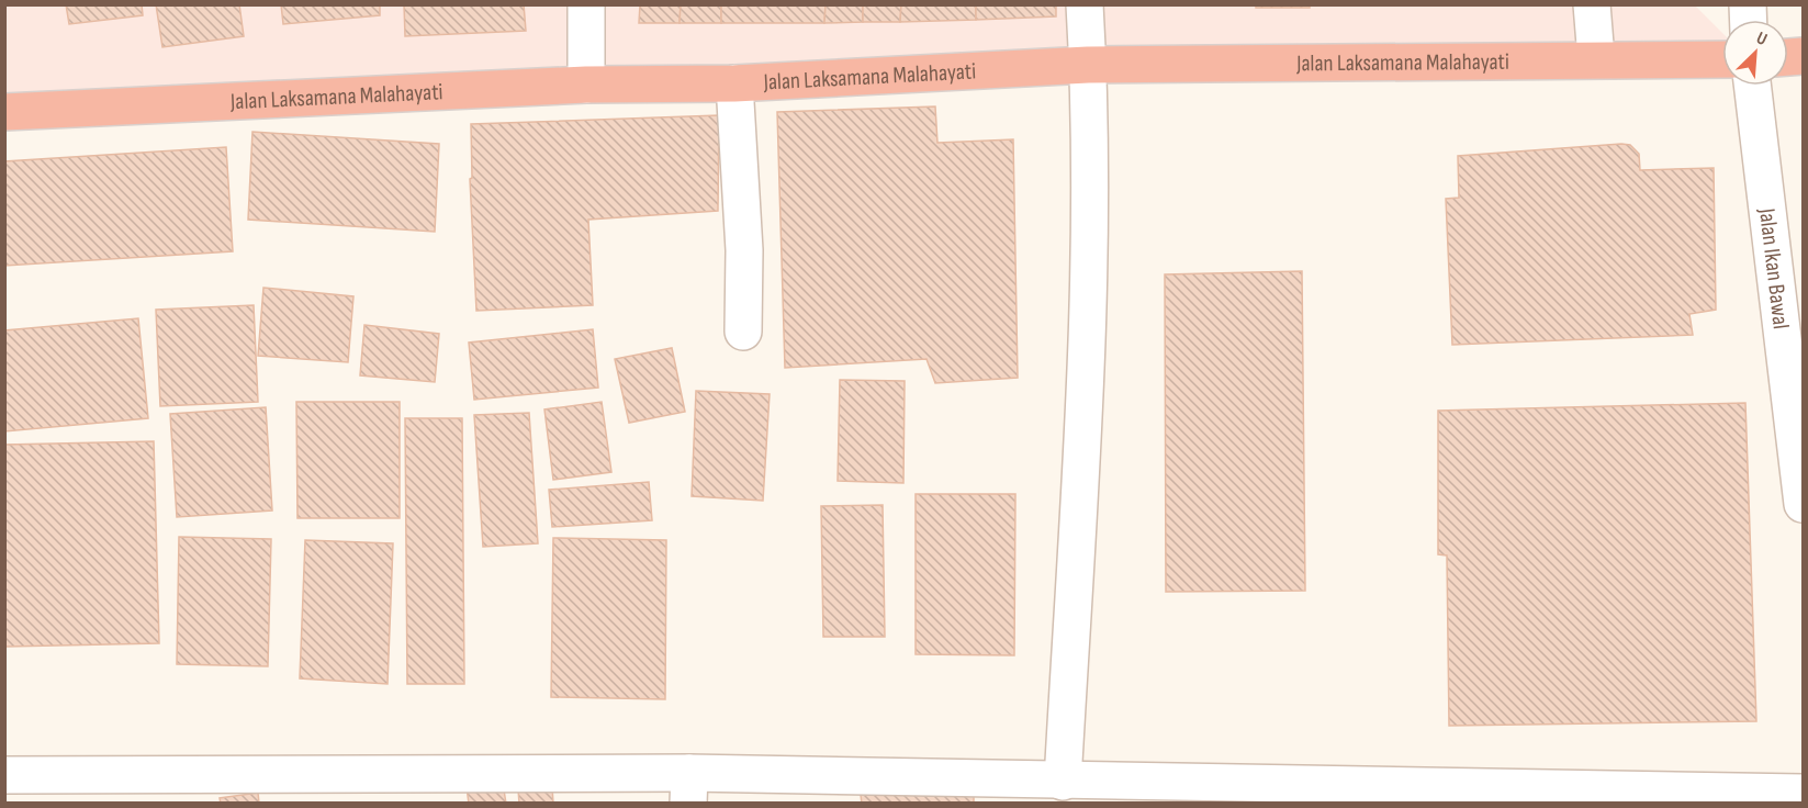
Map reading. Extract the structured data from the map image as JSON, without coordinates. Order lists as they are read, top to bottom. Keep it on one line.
{"streets":{"highway":["Jalan Laksamana Malahayati"],"street":["Jalan Ikan Bawal"]},"north":"top right"}
